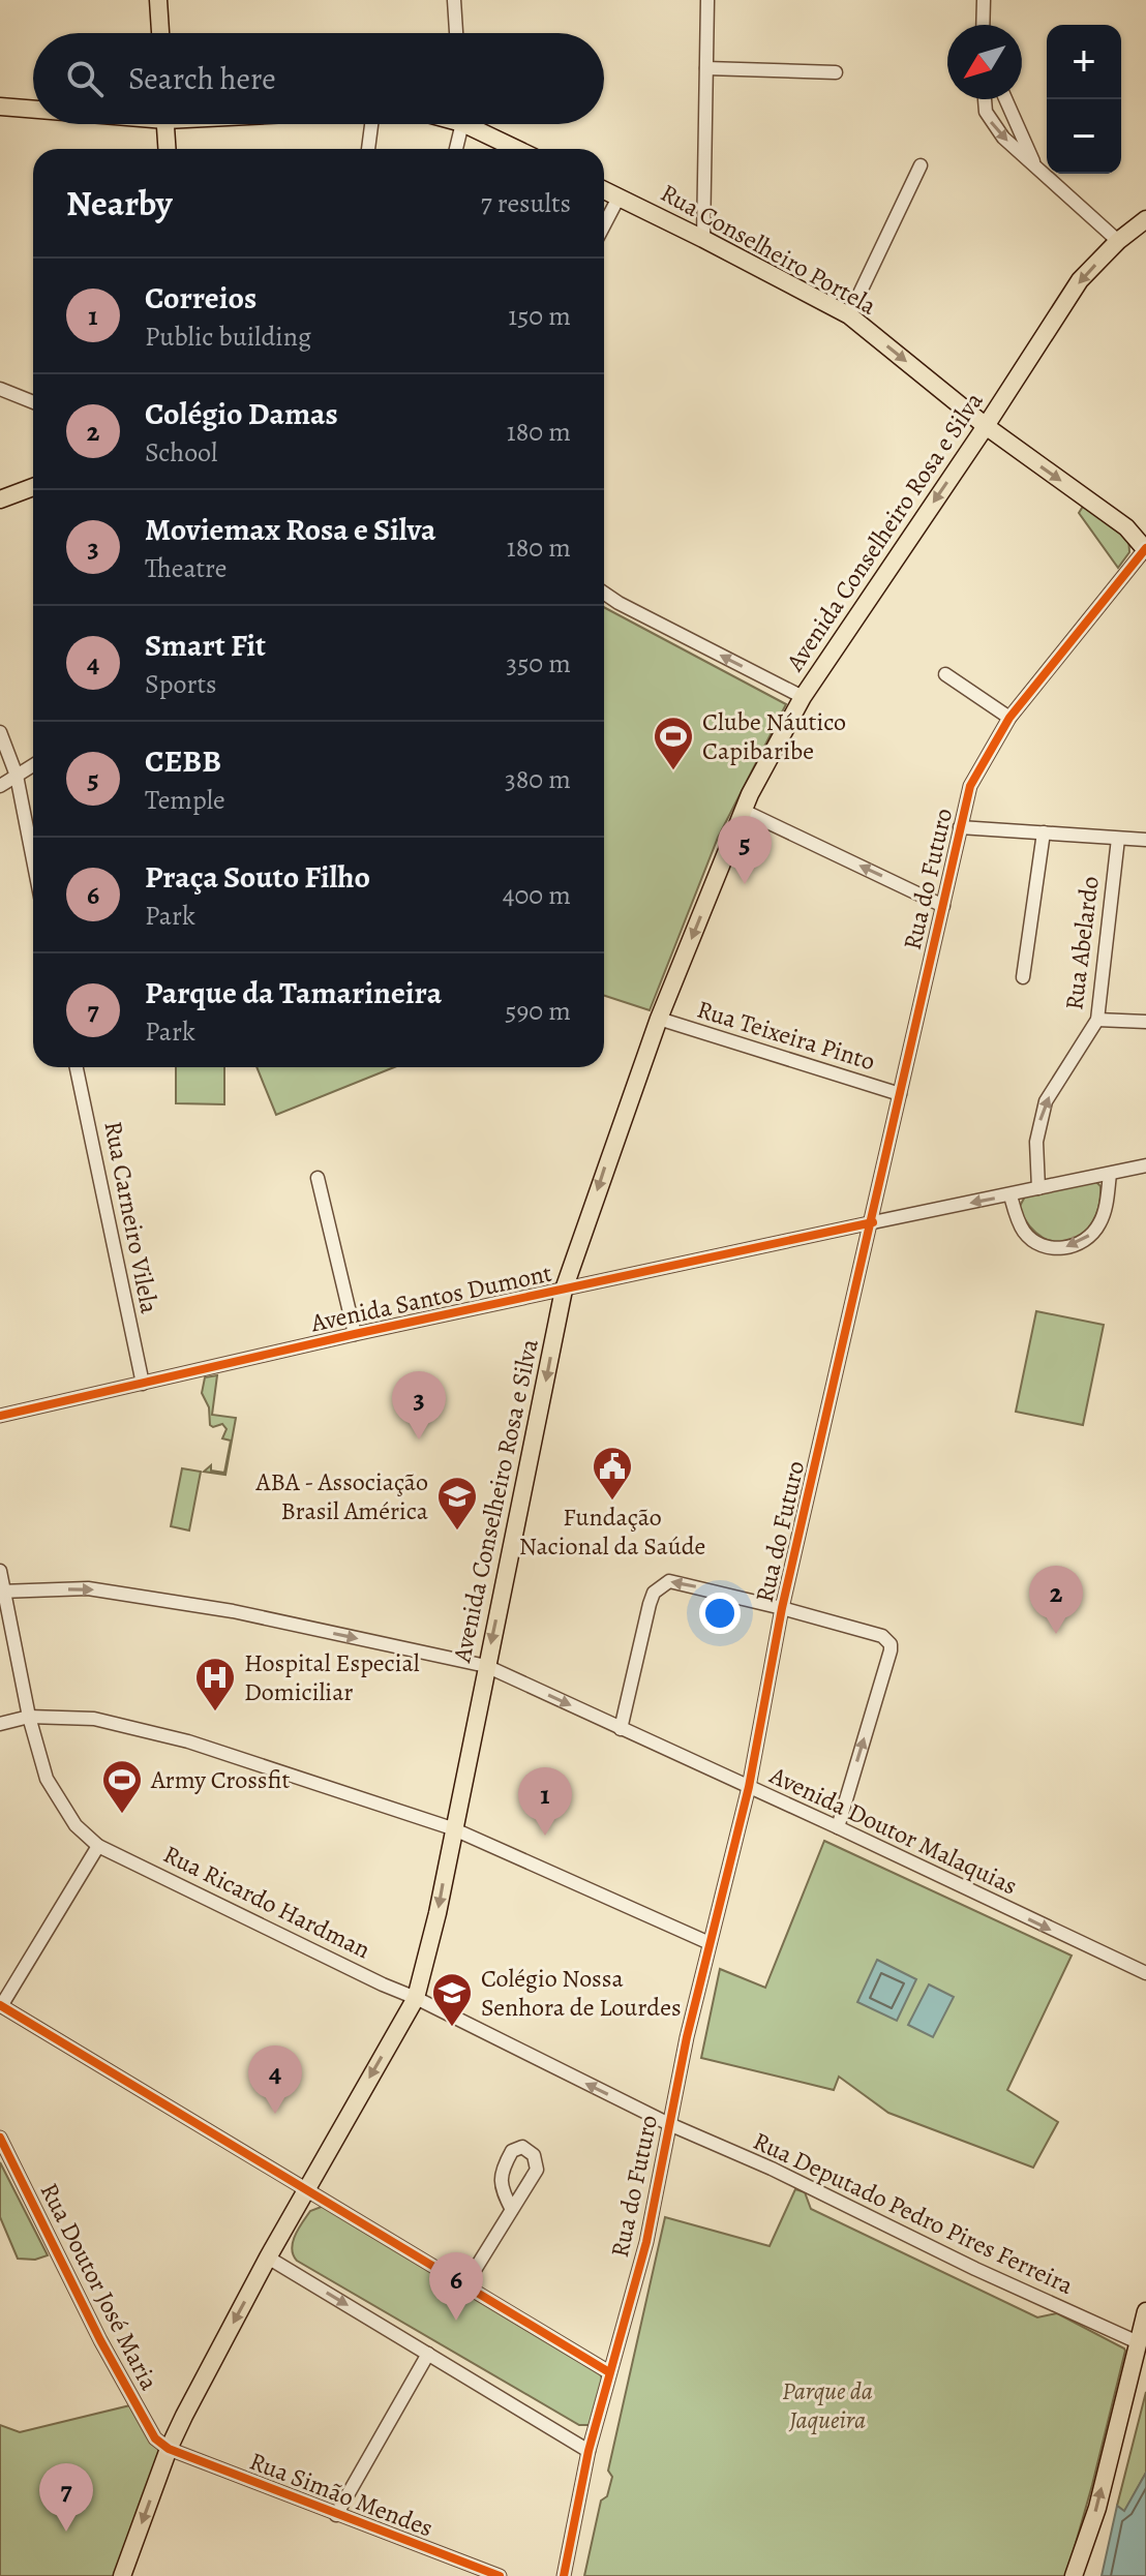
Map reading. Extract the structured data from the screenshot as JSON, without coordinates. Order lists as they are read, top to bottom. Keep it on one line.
{"streets":{"main road":["Rua Conselheiro Portela","Avenida Conselheiro Rosa e Silva"],"street":["Rua do Futuro","Rua Abelardo","Rua Teixeira Pinto","Rua Carneiro Vilela","Avenida Santos Dumont","Avenida Doutor Malaquias","Rua Ricardo Hardman","Rua Deputado Pedro Pires Ferreira","Rua Doutor José Maria","Rua Simão Mendes"]},"crossings":[["Rua Conselheiro Portela","Avenida Conselheiro Rosa e Silva"],["Rua Conselheiro Portela","Rua do Futuro"],["Avenida Conselheiro Rosa e Silva","Rua Teixeira Pinto"],["Avenida Conselheiro Rosa e Silva","Avenida Santos Dumont"],["Avenida Conselheiro Rosa e Silva","Avenida Doutor Malaquias"],["Avenida Conselheiro Rosa e Silva","Rua Ricardo Hardman"],["Avenida Conselheiro Rosa e Silva","Rua Doutor José Maria"],["Avenida Conselheiro Rosa e Silva","Rua Simão Mendes"],["Rua do Futuro","Rua Teixeira Pinto"],["Rua do Futuro","Avenida Santos Dumont"],["Rua do Futuro","Avenida Doutor Malaquias"],["Rua do Futuro","Rua Ricardo Hardman"],["Rua do Futuro","Rua Deputado Pedro Pires Ferreira"],["Rua Abelardo","Avenida Santos Dumont"],["Rua Carneiro Vilela","Avenida Santos Dumont"],["Rua Ricardo Hardman","Rua Deputado Pedro Pires Ferreira"],["Rua Doutor José Maria","Rua Simão Mendes"]],"one_way":["Rua Conselheiro Portela","Avenida Conselheiro Rosa e Silva","Rua Abelardo","Avenida Doutor Malaquias","Rua Ricardo Hardman"],"parks":["Parque da Jaqueira"],"places":{"sports":["Clube Náutico Capibaribe","Army Crossfit"],"public building":["Fundação Nacional da Saúde"],"school or university":["ABA - Associação Brasil América","Colégio Nossa Senhora de Lourdes"],"hospital":["Hospital Especial Domiciliar"]},"north":"bottom left","page":{"map_buttons":["+","−"],"search":"Search here","heading":["Nearby","7 results"],"list":[{"mark":"1","name":"Correios","note":"Public building","value":"150 m"},{"mark":"2","name":"Colégio Damas","note":"School","value":"180 m"},{"mark":"3","name":"Moviemax Rosa e Silva","note":"Theatre","value":"180 m"},{"mark":"4","name":"Smart Fit","note":"Sports","value":"350 m"},{"mark":"5","name":"CEBB","note":"Temple","value":"380 m"},{"mark":"6","name":"Praça Souto Filho","note":"Park","value":"400 m"},{"mark":"7","name":"Parque da Tamarineira","note":"Park","value":"590 m"}],"pins":["5","3","2","1","4","6","7"]}}
